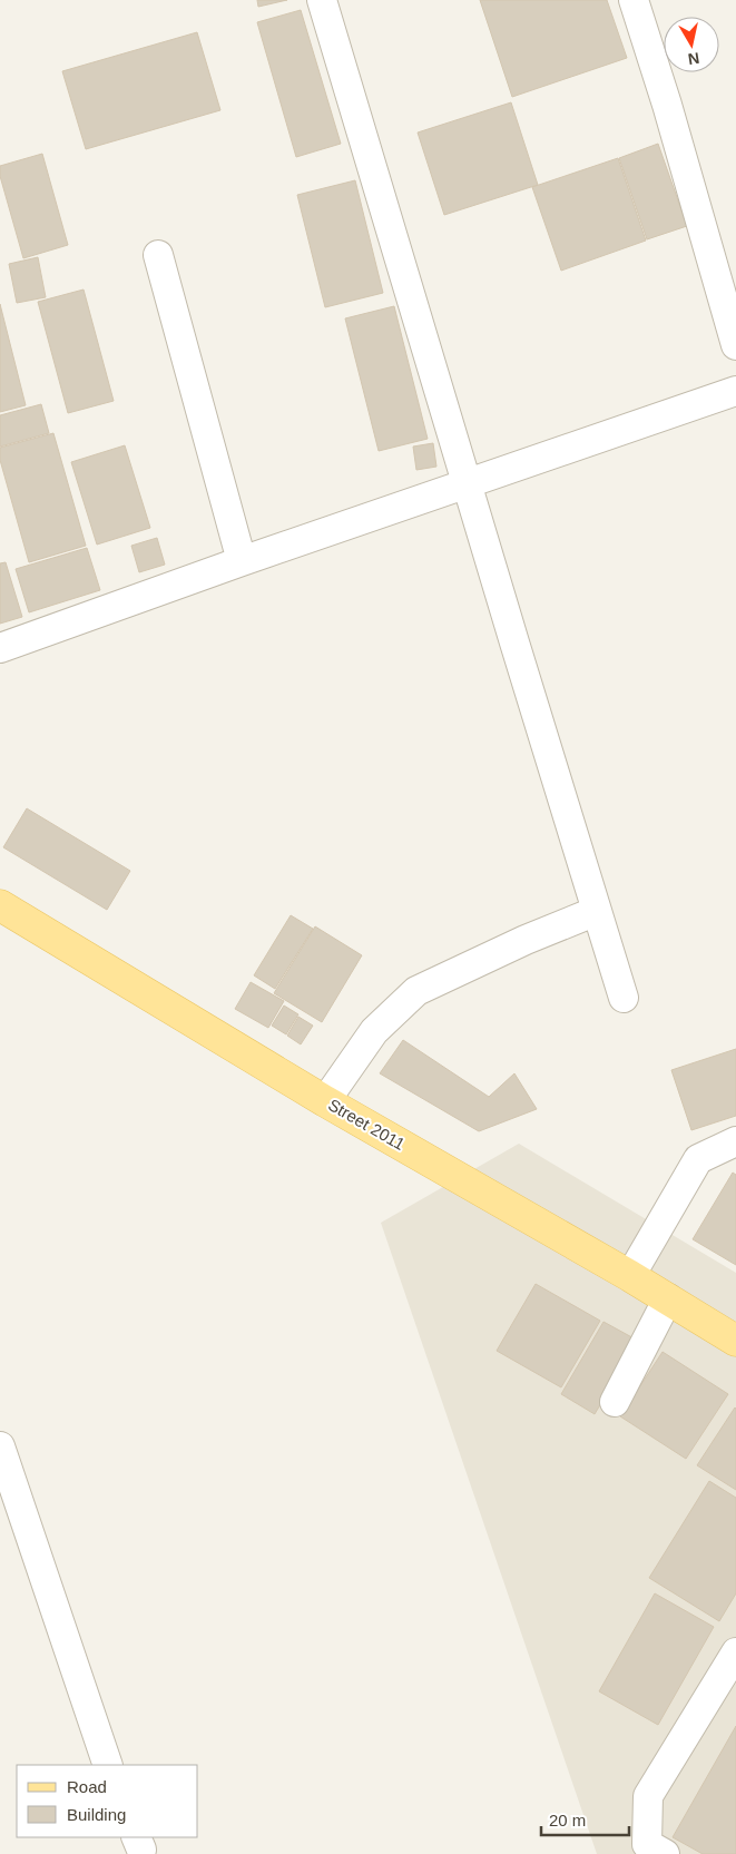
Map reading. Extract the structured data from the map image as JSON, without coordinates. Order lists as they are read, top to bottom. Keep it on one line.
{"streets":{"main road":["Street 2011"]},"legend":["Road","Building"],"scale_bar":"20 m","north":"bottom"}
